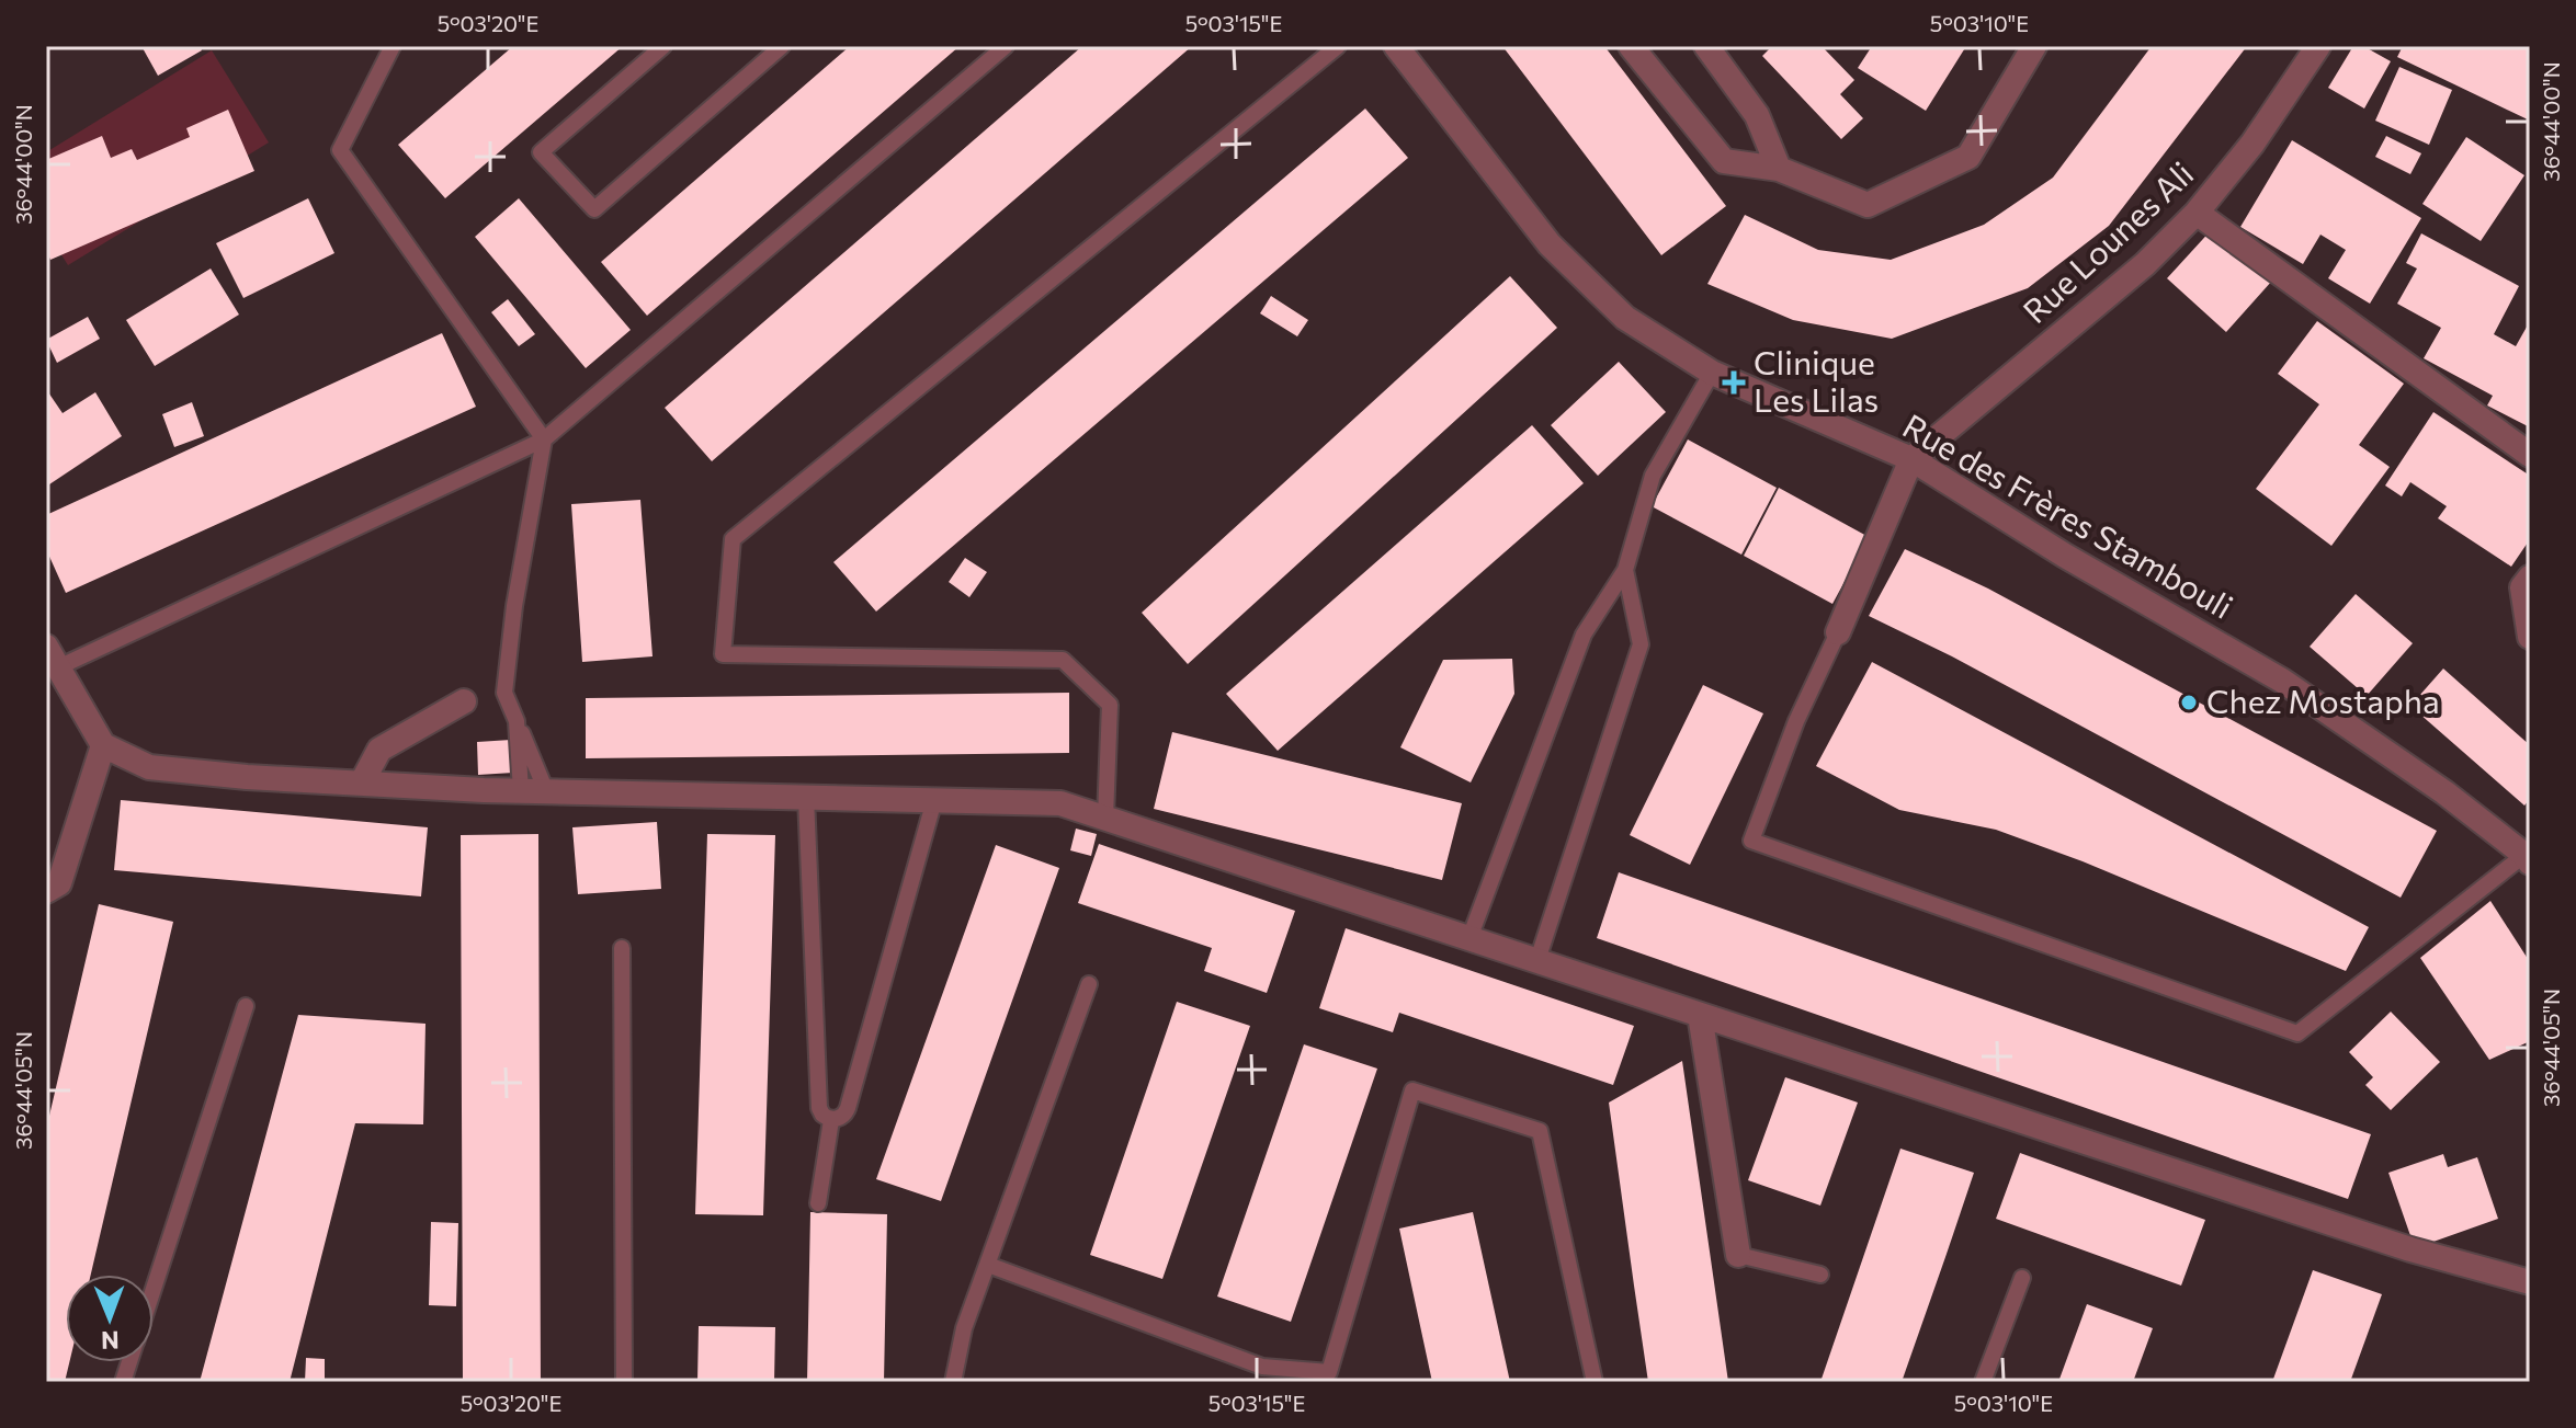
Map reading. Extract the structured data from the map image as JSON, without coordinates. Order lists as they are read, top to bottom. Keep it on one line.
{"streets":{"street":["Rue Lounes Ali","Rue des Frères Stambouli"]},"crossings":[["Rue Lounes Ali","Rue des Frères Stambouli"]],"places":{"health":["Clinique Les Lilas"],"other":["Chez Mostapha"]},"north":"bottom","coordinates":["5°03'20\"E","5°03'15\"E","5°03'10\"E","36°44'00\"N","36°44'05\"N"]}
